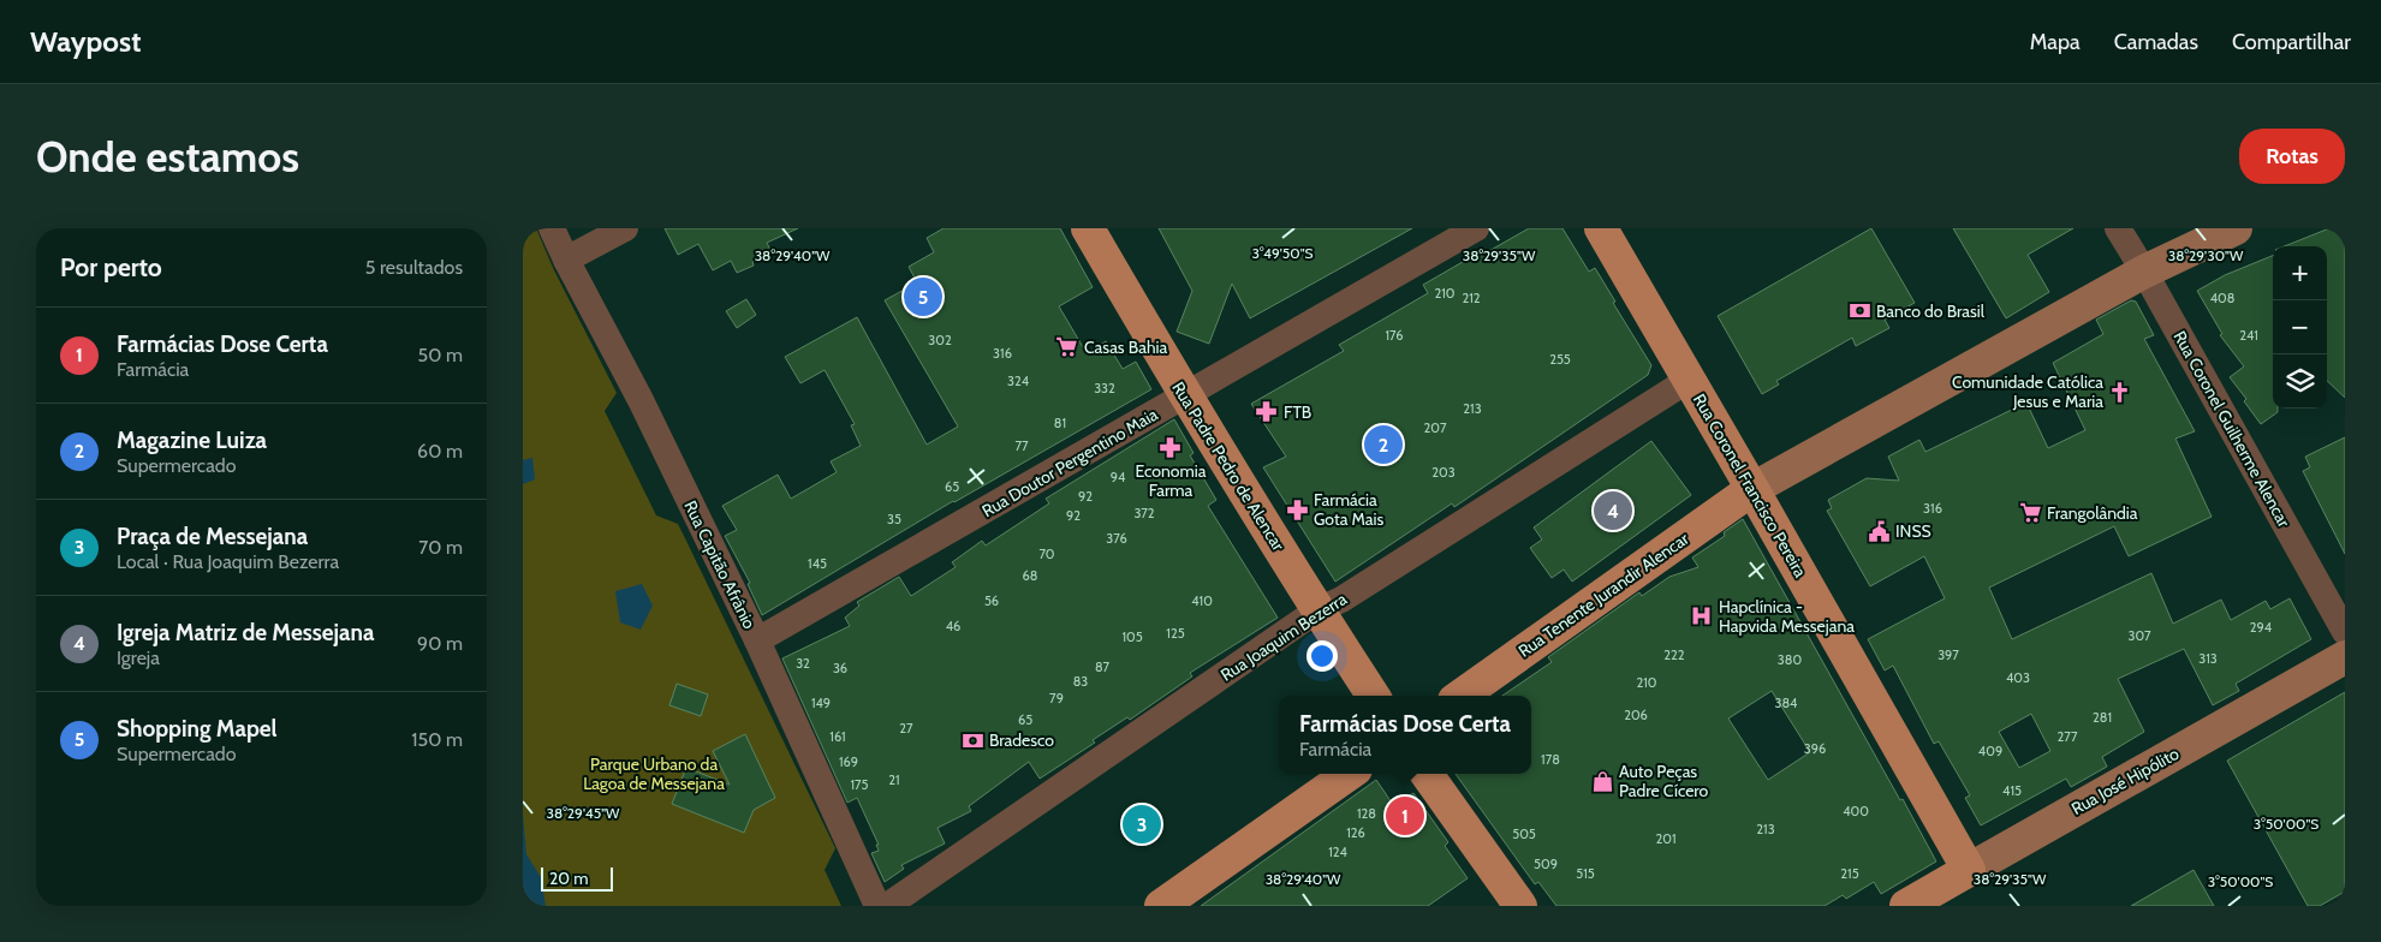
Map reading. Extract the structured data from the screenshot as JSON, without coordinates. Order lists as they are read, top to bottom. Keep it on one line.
{"streets":{"main road":["Rua Padre Pedro de Alencar","Rua Coronel Francisco Pereira","Rua Tenente Jurandir Alencar","Rua José Hipólito"],"street":["Rua Coronel Guilherme Alencar","Rua Doutor Pergentino Maia","Rua Capitão Afrânio","Rua Joaquim Bezerra"]},"crossings":[["Rua Doutor Pergentino Maia","Rua Padre Pedro de Alencar"],["Rua Doutor Pergentino Maia","Rua Capitão Afrânio"],["Rua Padre Pedro de Alencar","Rua Joaquim Bezerra"],["Rua Coronel Francisco Pereira","Rua Tenente Jurandir Alencar"],["Rua Coronel Francisco Pereira","Rua Joaquim Bezerra"],["Rua Coronel Francisco Pereira","Rua José Hipólito"]],"parks":["Parque Urbano da Lagoa de Messejana"],"places":{"bank":["Banco do Brasil","Bradesco"],"supermarket":["Casas Bahia","Frangolândia"],"church":["Comunidade Católica Jesus e Maria"],"pharmacy":["FTB","Economia Farma","Farmácia Gota Mais"],"public building":["INSS"],"hospital":["Hapclínica - Hapvida Messejana"],"shop":["Auto Peças Padre Cícero"]},"house_numbers":["210","212","408","176","241","302","316","255","324","332","213","81","207","77","203","94","65","92","316","372","92","35","376","70","145","68","56","410","46","294","125","307","105","222","397","313","380","32","87","36","403","83","210","79","149","384","206","281","65","27","161","277","396","409","178","169","21","175","415","400","128","213","126","505","201","124","509","515","215"],"scale_bar":"20 m","page":{"header":"Waypost","nav":["Mapa","Camadas","Compartilhar"],"buttons":"Rotas","title":"Onde estamos","heading":["Por perto","5 resultados"],"map_buttons":["+","−"],"pins":["5","2","4","1","3"],"list":[{"mark":"1","name":"Farmácias Dose Certa","note":"Farmácia","value":"50 m"},{"mark":"2","name":"Magazine Luiza","note":"Supermercado","value":"60 m"},{"mark":"3","name":"Praça de Messejana","note":"Local · Rua Joaquim Bezerra","value":"70 m"},{"mark":"4","name":"Igreja Matriz de Messejana","note":"Igreja","value":"90 m"},{"mark":"5","name":"Shopping Mapel","note":"Supermercado","value":"150 m"}],"popup":["Farmácias Dose Certa","Farmácia"],"scale":"20 m"},"coordinates":["3°49'50\"S","38°29'30\"W","38°29'40\"W","38°29'35\"W","38°29'45\"W","3°50'00\"S"]}
